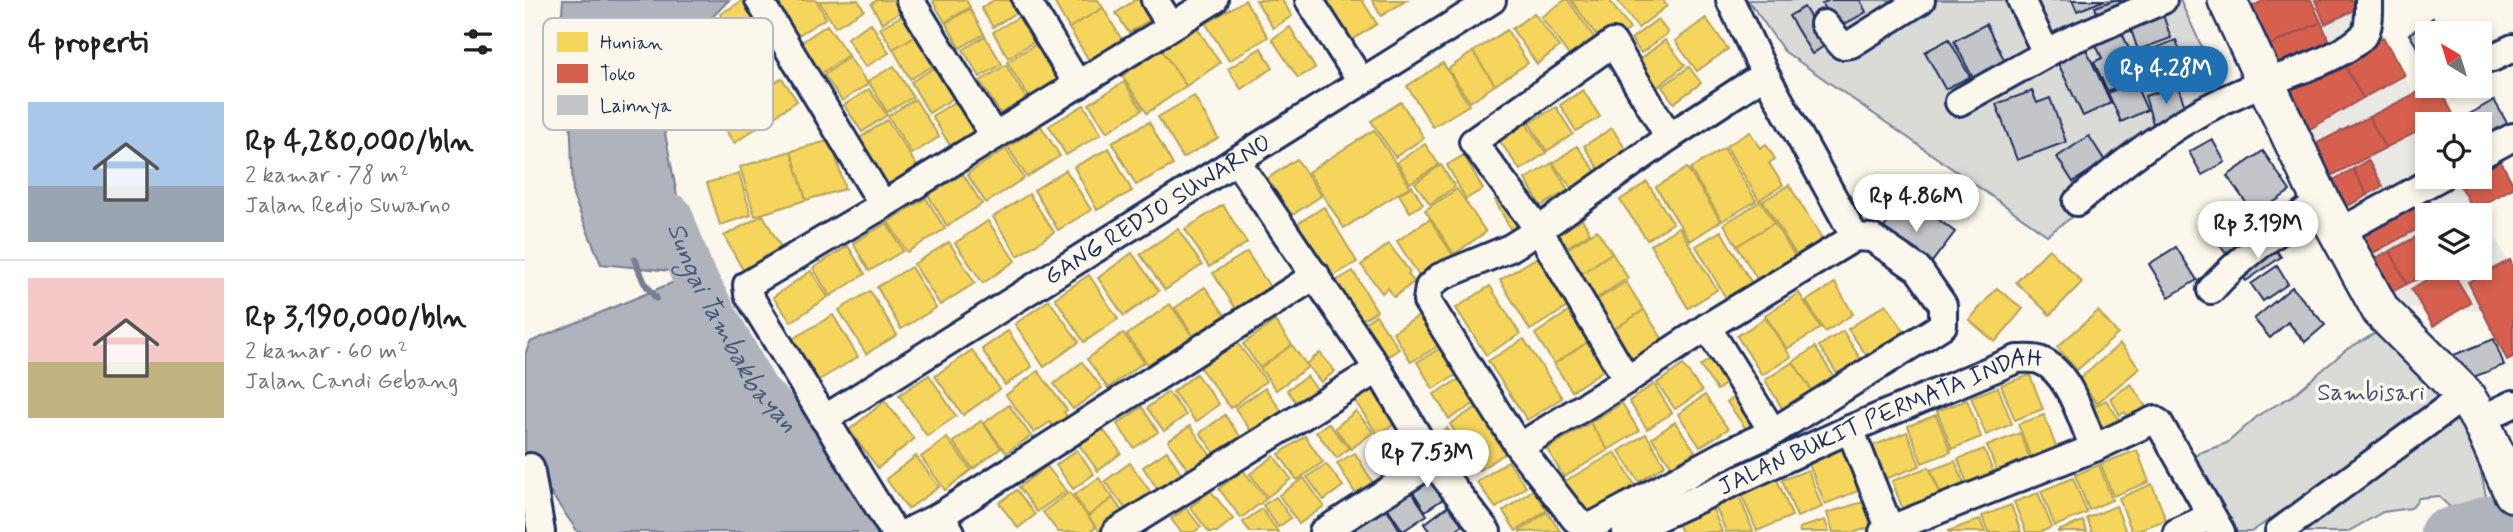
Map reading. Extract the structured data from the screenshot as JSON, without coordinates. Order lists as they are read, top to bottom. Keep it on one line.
{"streets":{"street":["GANG REDJO SUWARNO","JALAN BUKIT PERMATA INDAH"]},"water":["Sungai Tambakbayan"],"parks":["Sambisari"],"legend":["Hunian","Toko","Lainnya"],"north":"top left","page":{"heading":"4 properti","price":["Rp 4.28M","Rp 4.86M","Rp 3.19M","Rp 7.53M"],"list":[{"name":"Rp 4,280,000/bln","note":"2 kamar · 78 m² · Jalan Redjo Suwarno"},{"name":"Rp 3,190,000/bln","note":"2 kamar · 60 m² · Jalan Candi Gebang"}]}}
